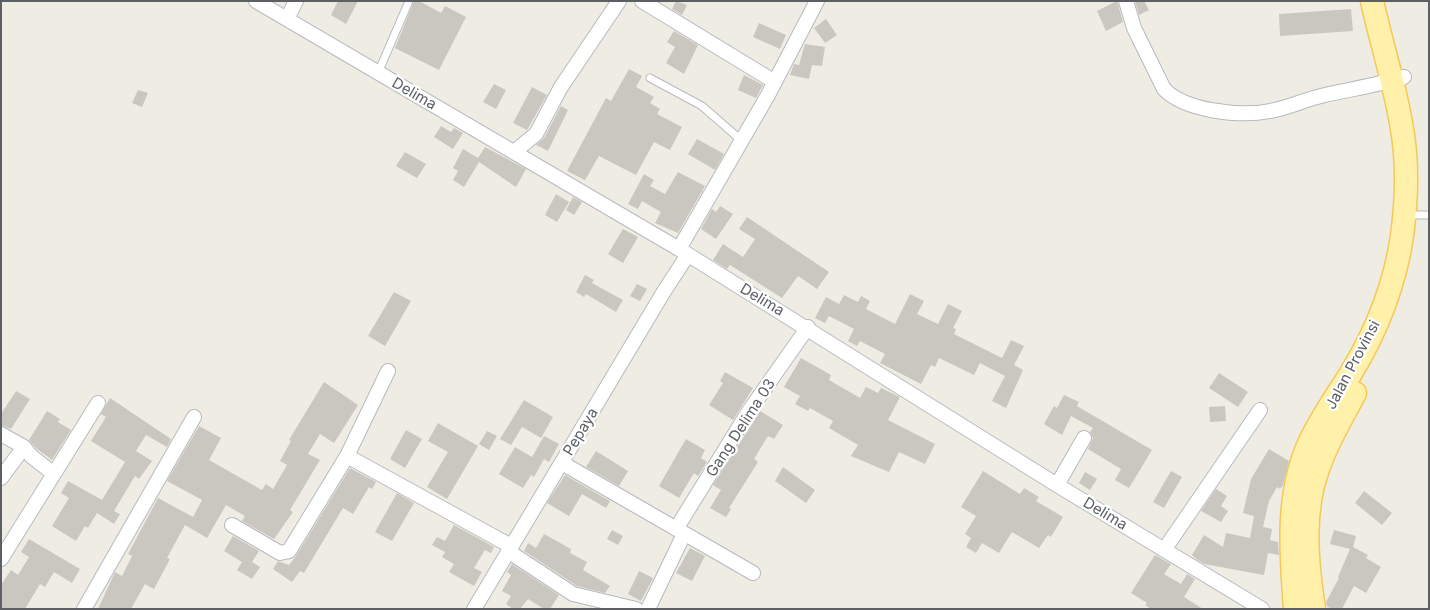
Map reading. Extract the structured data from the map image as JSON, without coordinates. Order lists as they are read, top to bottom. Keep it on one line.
{"streets":{"main road":["Jalan Provinsi"],"street":["Delima","Gang Delima 03","Pepaya"]},"crossings":[["Delima","Gang Delima 03"],["Delima","Pepaya"]]}
